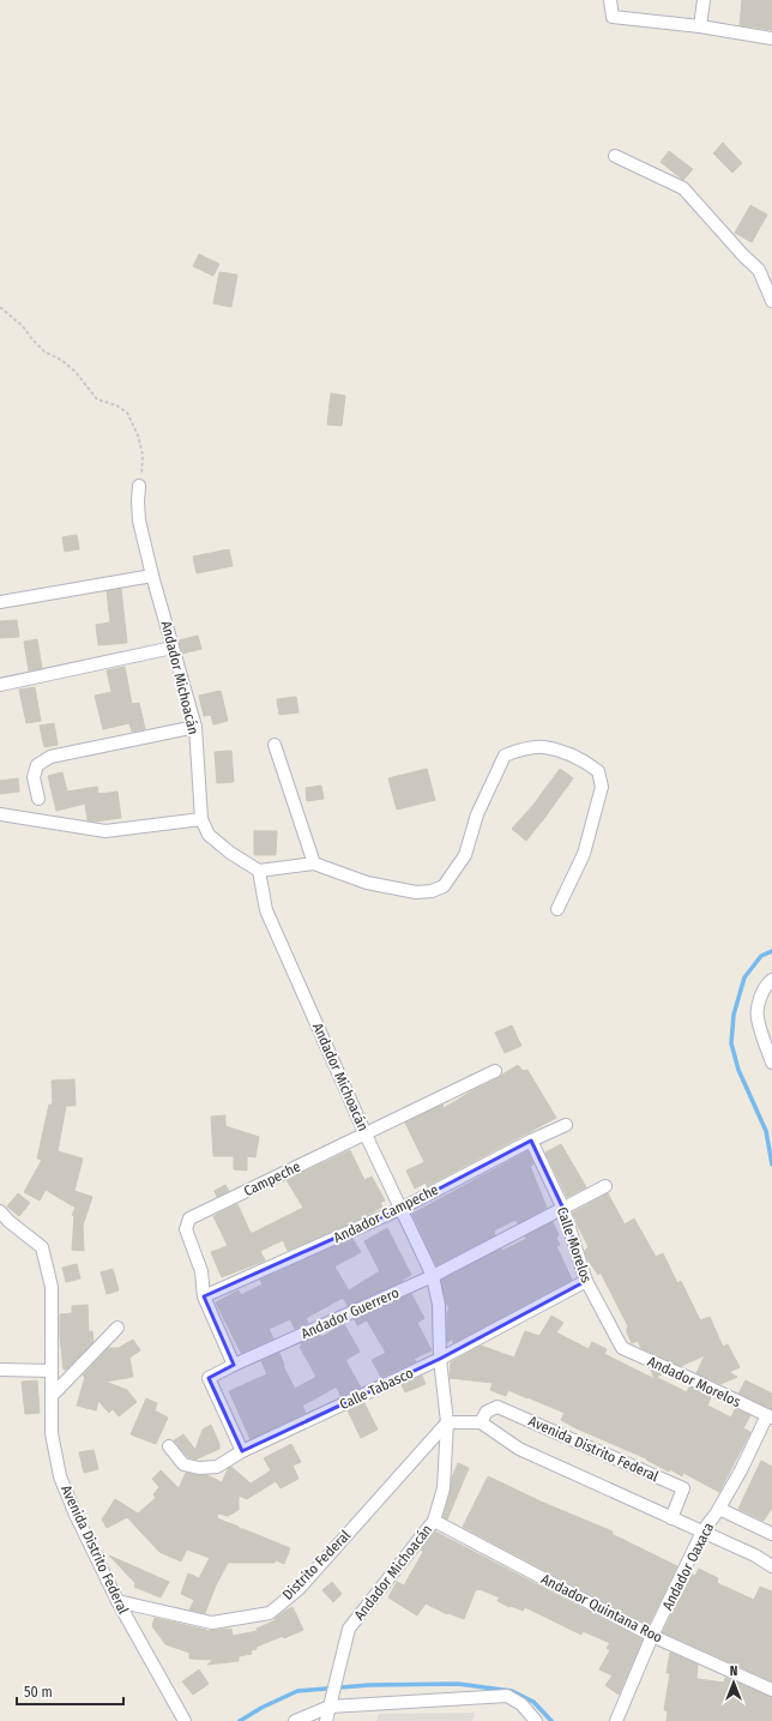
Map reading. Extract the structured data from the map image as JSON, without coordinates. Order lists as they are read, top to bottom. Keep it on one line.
{"streets":{"street":["Andador Michoacán","Campeche","Andador Campeche","Calle Morelos","Andador Guerrero","Andador Morelos","Calle Tabasco","Avenida Distrito Federal","Distrito Federal","Andador Oaxaca","Andador Quintana Roo"]},"crossings":[["Andador Michoacán","Campeche"],["Andador Michoacán","Andador Campeche"],["Andador Michoacán","Andador Guerrero"],["Andador Michoacán","Calle Tabasco"],["Andador Michoacán","Distrito Federal"],["Andador Michoacán","Andador Quintana Roo"],["Campeche","Andador Campeche"],["Campeche","Andador Guerrero"],["Andador Campeche","Calle Morelos"],["Calle Morelos","Andador Guerrero"],["Calle Morelos","Andador Morelos"],["Calle Morelos","Calle Tabasco"],["Andador Guerrero","Calle Tabasco"],["Andador Morelos","Andador Oaxaca"],["Avenida Distrito Federal","Distrito Federal"],["Avenida Distrito Federal","Andador Oaxaca"],["Andador Oaxaca","Andador Quintana Roo"]],"scale_bar":"50 m","north":"top"}
